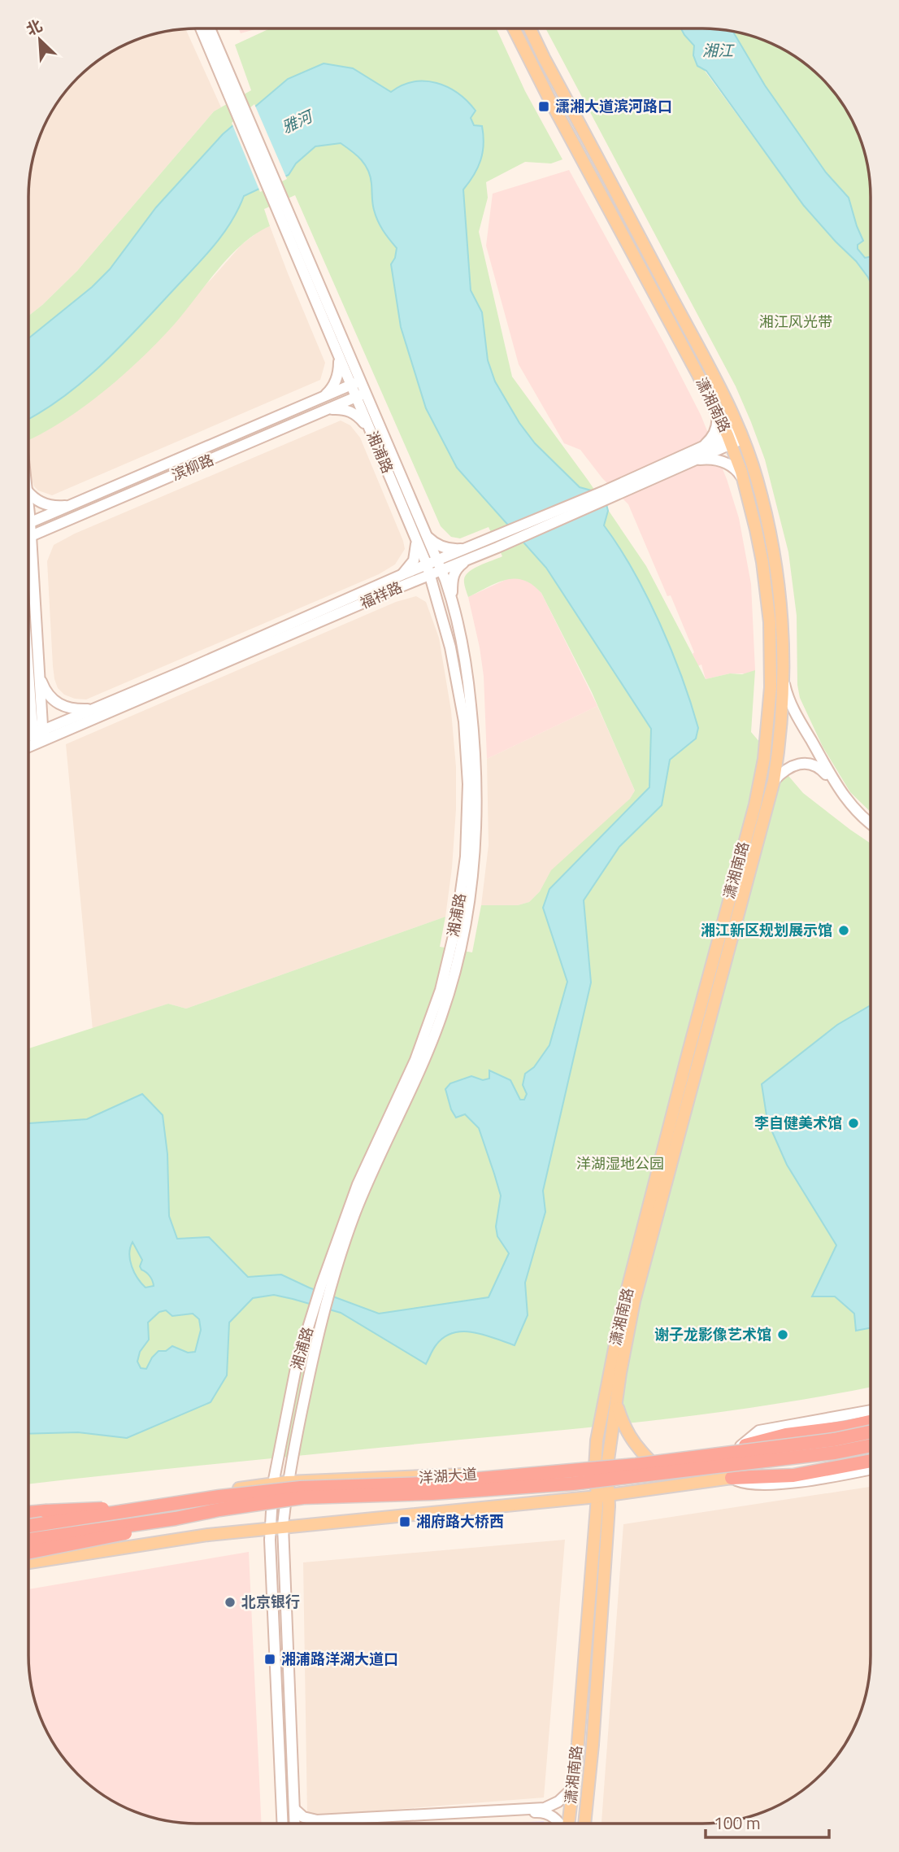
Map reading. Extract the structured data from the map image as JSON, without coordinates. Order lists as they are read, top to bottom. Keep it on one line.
{"streets":{"highway":["洋湖大道"],"main road":["潇湘南路","湘浦路","滨柳路","福祥路"]},"crossings":[["潇湘南路","福祥路"],["湘浦路","滨柳路"],["湘浦路","福祥路"]],"water":["湘江","雅河"],"parks":["湘江风光带","洋湖湿地公园"],"places":{"transit":["潇湘大道滨河路口","湘府路大桥西","湘浦路洋湖大道口"],"other":["湘江新区规划展示馆","李自健美术馆","谢子龙影像艺术馆","北京银行"]},"scale_bar":"100 m","north":"top left"}
